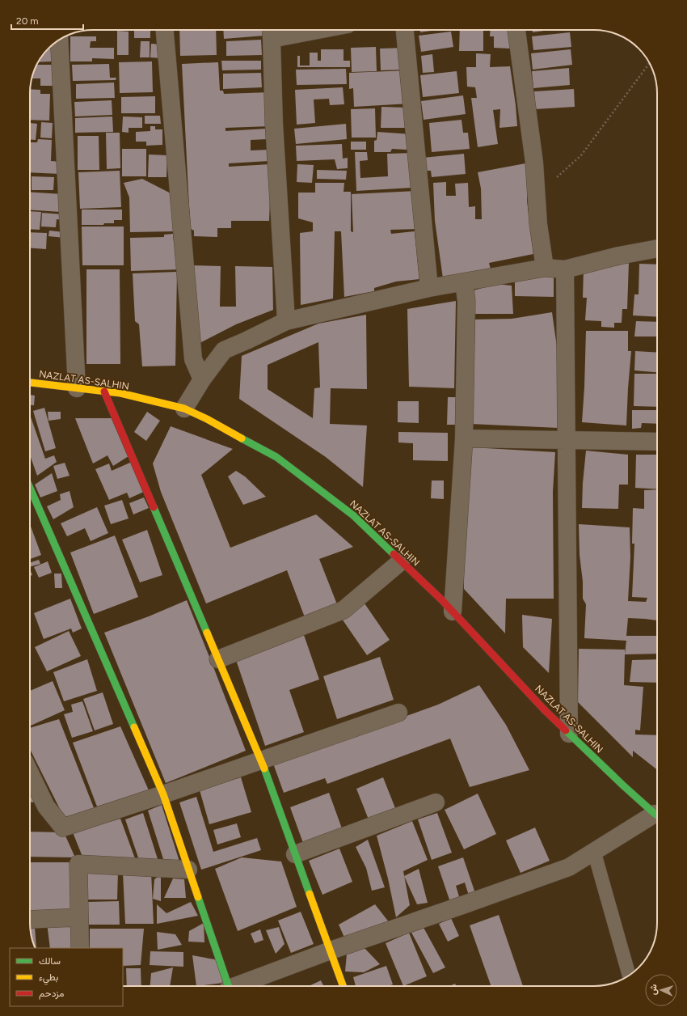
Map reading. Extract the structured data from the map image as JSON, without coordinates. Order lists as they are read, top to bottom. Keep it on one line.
{"streets":{"street":["NAZLAT AS-SALHIN"]},"legend":["سالك","بطيء","مزدحم"],"scale_bar":"20 m","north":"left"}
